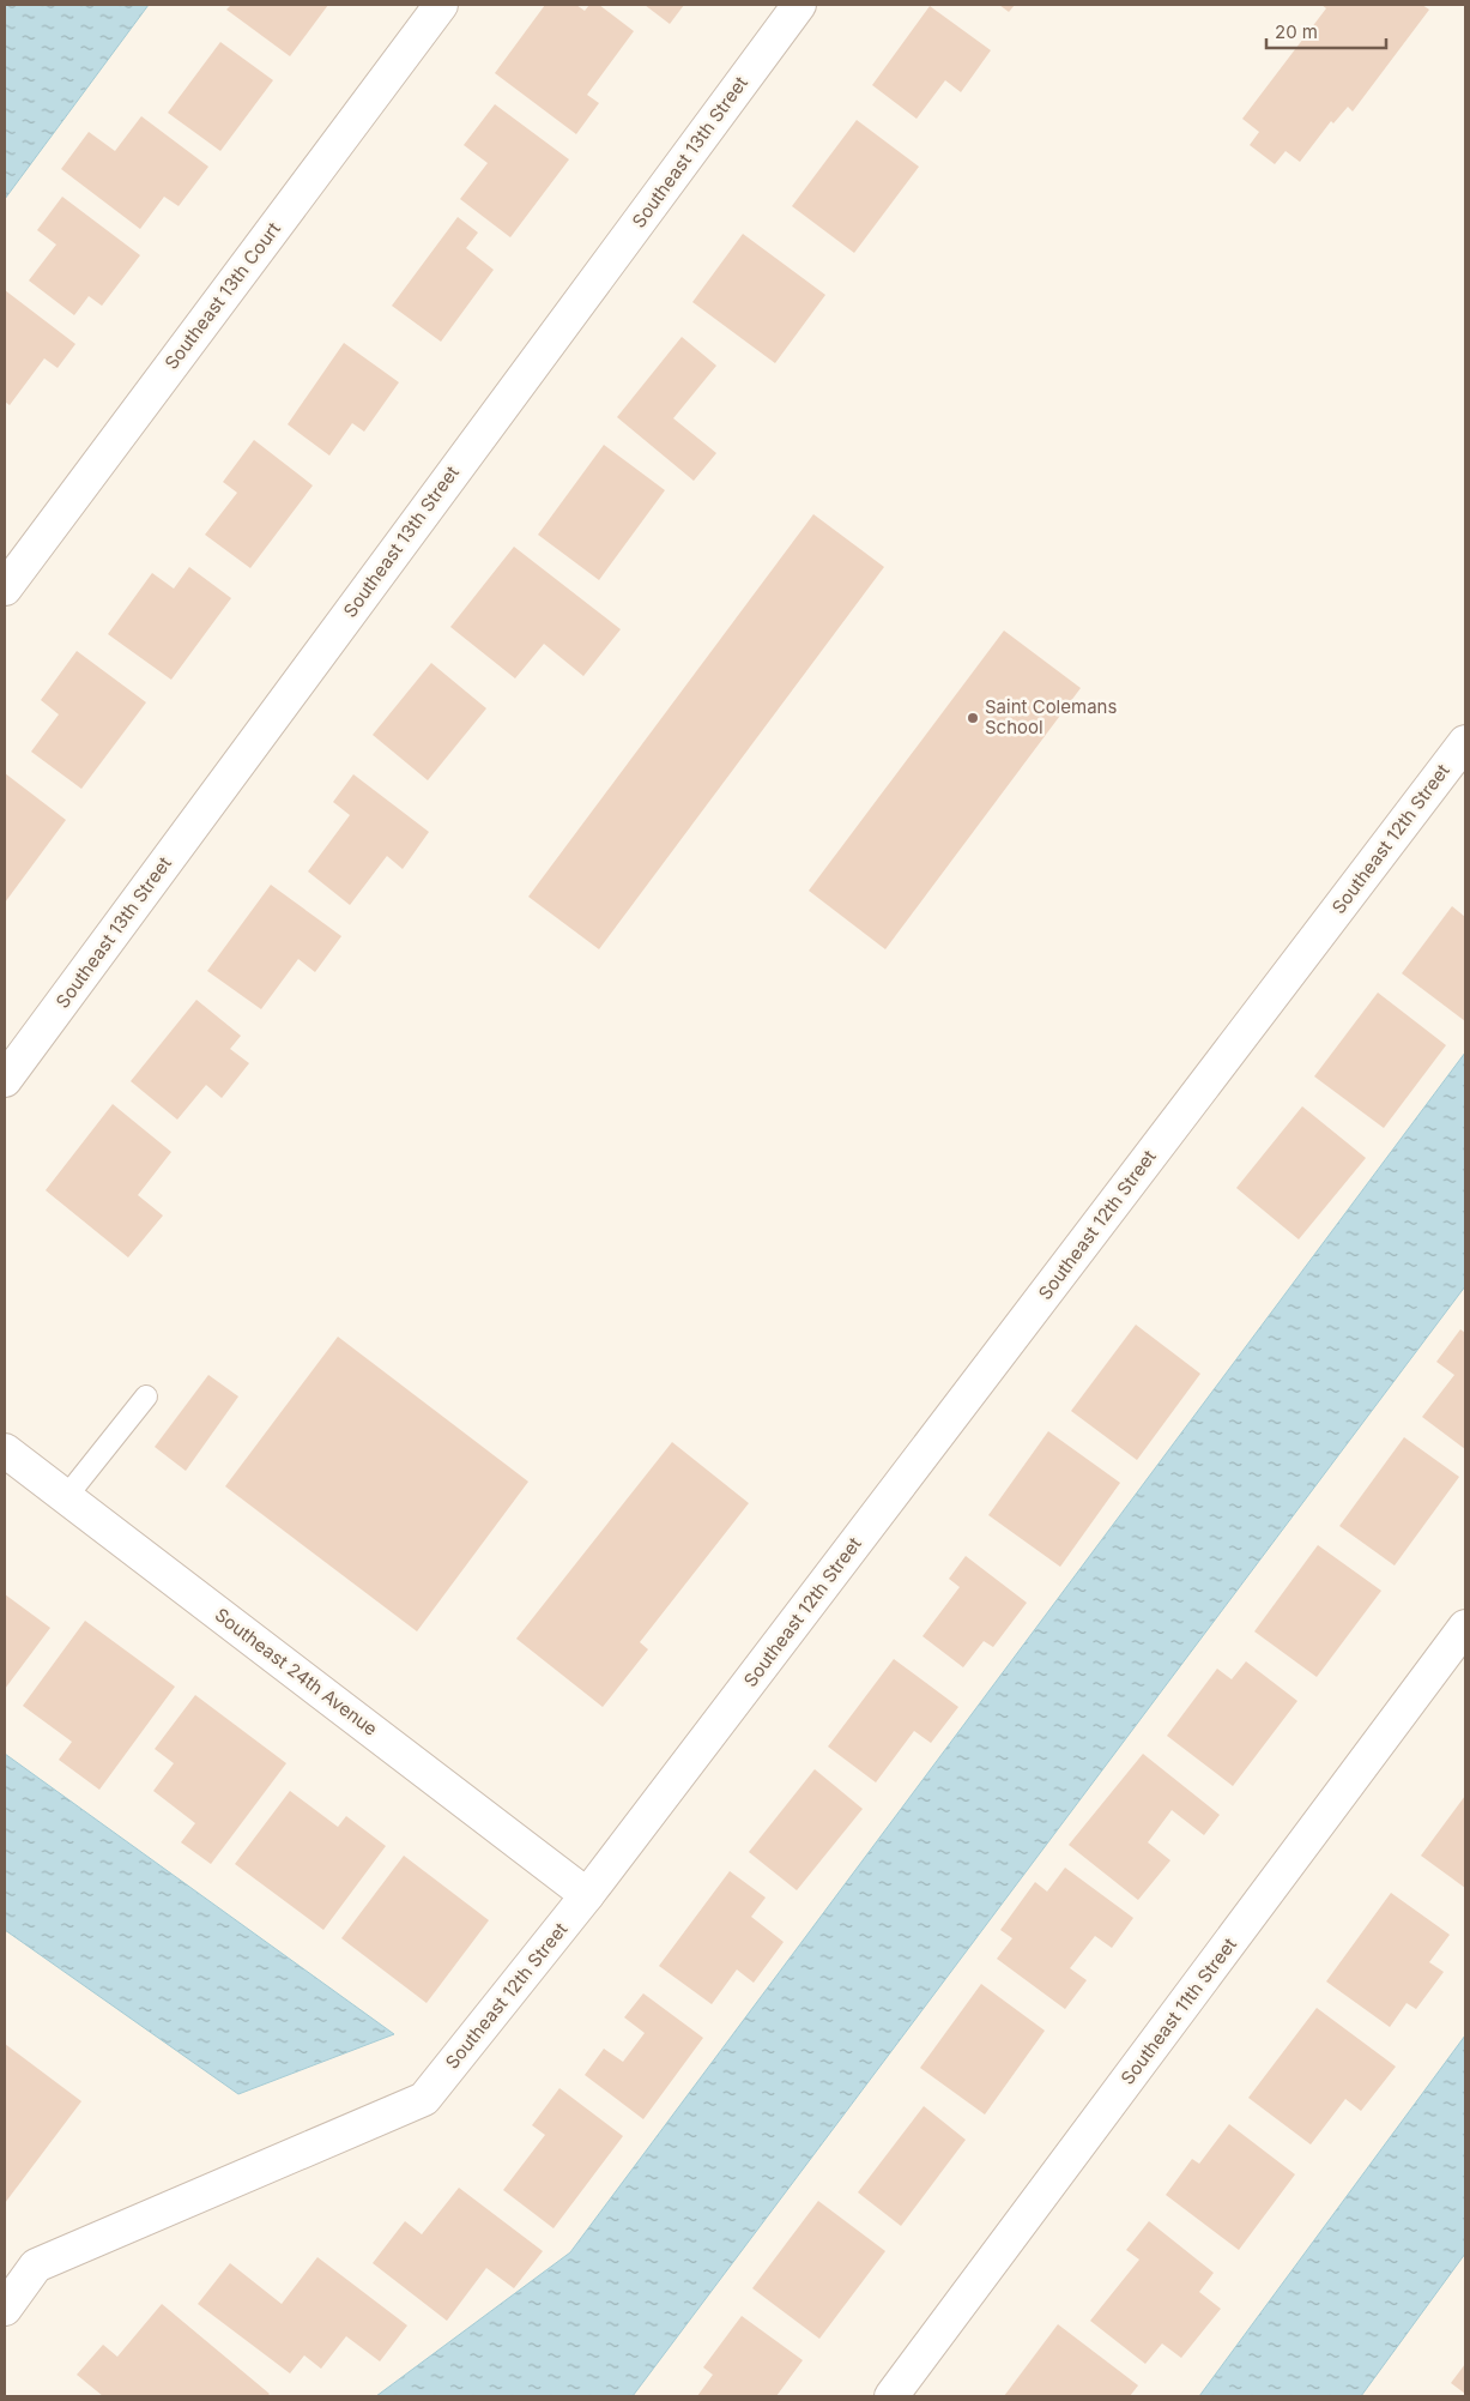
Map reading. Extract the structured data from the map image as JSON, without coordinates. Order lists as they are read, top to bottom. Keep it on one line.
{"streets":{"street":["Southeast 13th Street","Southeast 13th Court","Southeast 12th Street","Southeast 24th Avenue","Southeast 11th Street"]},"crossings":[["Southeast 12th Street","Southeast 24th Avenue"]],"places":["Saint Colemans School"],"scale_bar":"20 m"}
